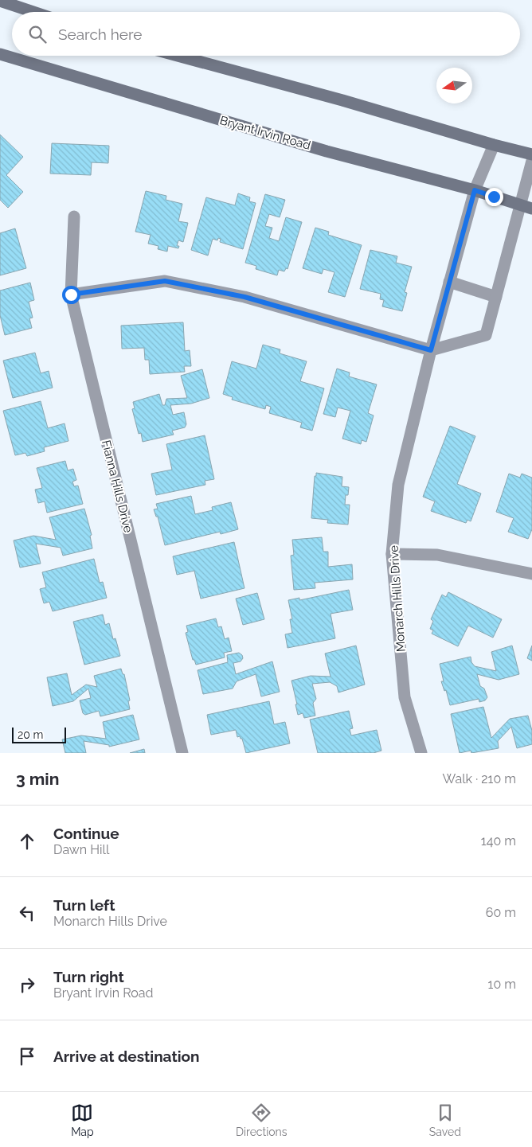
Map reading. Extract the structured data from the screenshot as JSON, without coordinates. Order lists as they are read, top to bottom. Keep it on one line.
{"streets":{"main road":["Bryant Irvin Road"],"street":["Fianna Hills Drive","Monarch Hills Drive"]},"crossings":[["Bryant Irvin Road","Monarch Hills Drive"]],"scale_bar":"20 m","north":"left","page":{"search":"Search here","scale":"20 m","heading":["3 min","Walk · 210 m"],"list":[["Continue","Dawn Hill","140 m"],["Turn left","Monarch Hills Drive","60 m"],["Turn right","Bryant Irvin Road","10 m"],"Arrive at destination"],"nav":["Map","Directions","Saved"]}}
